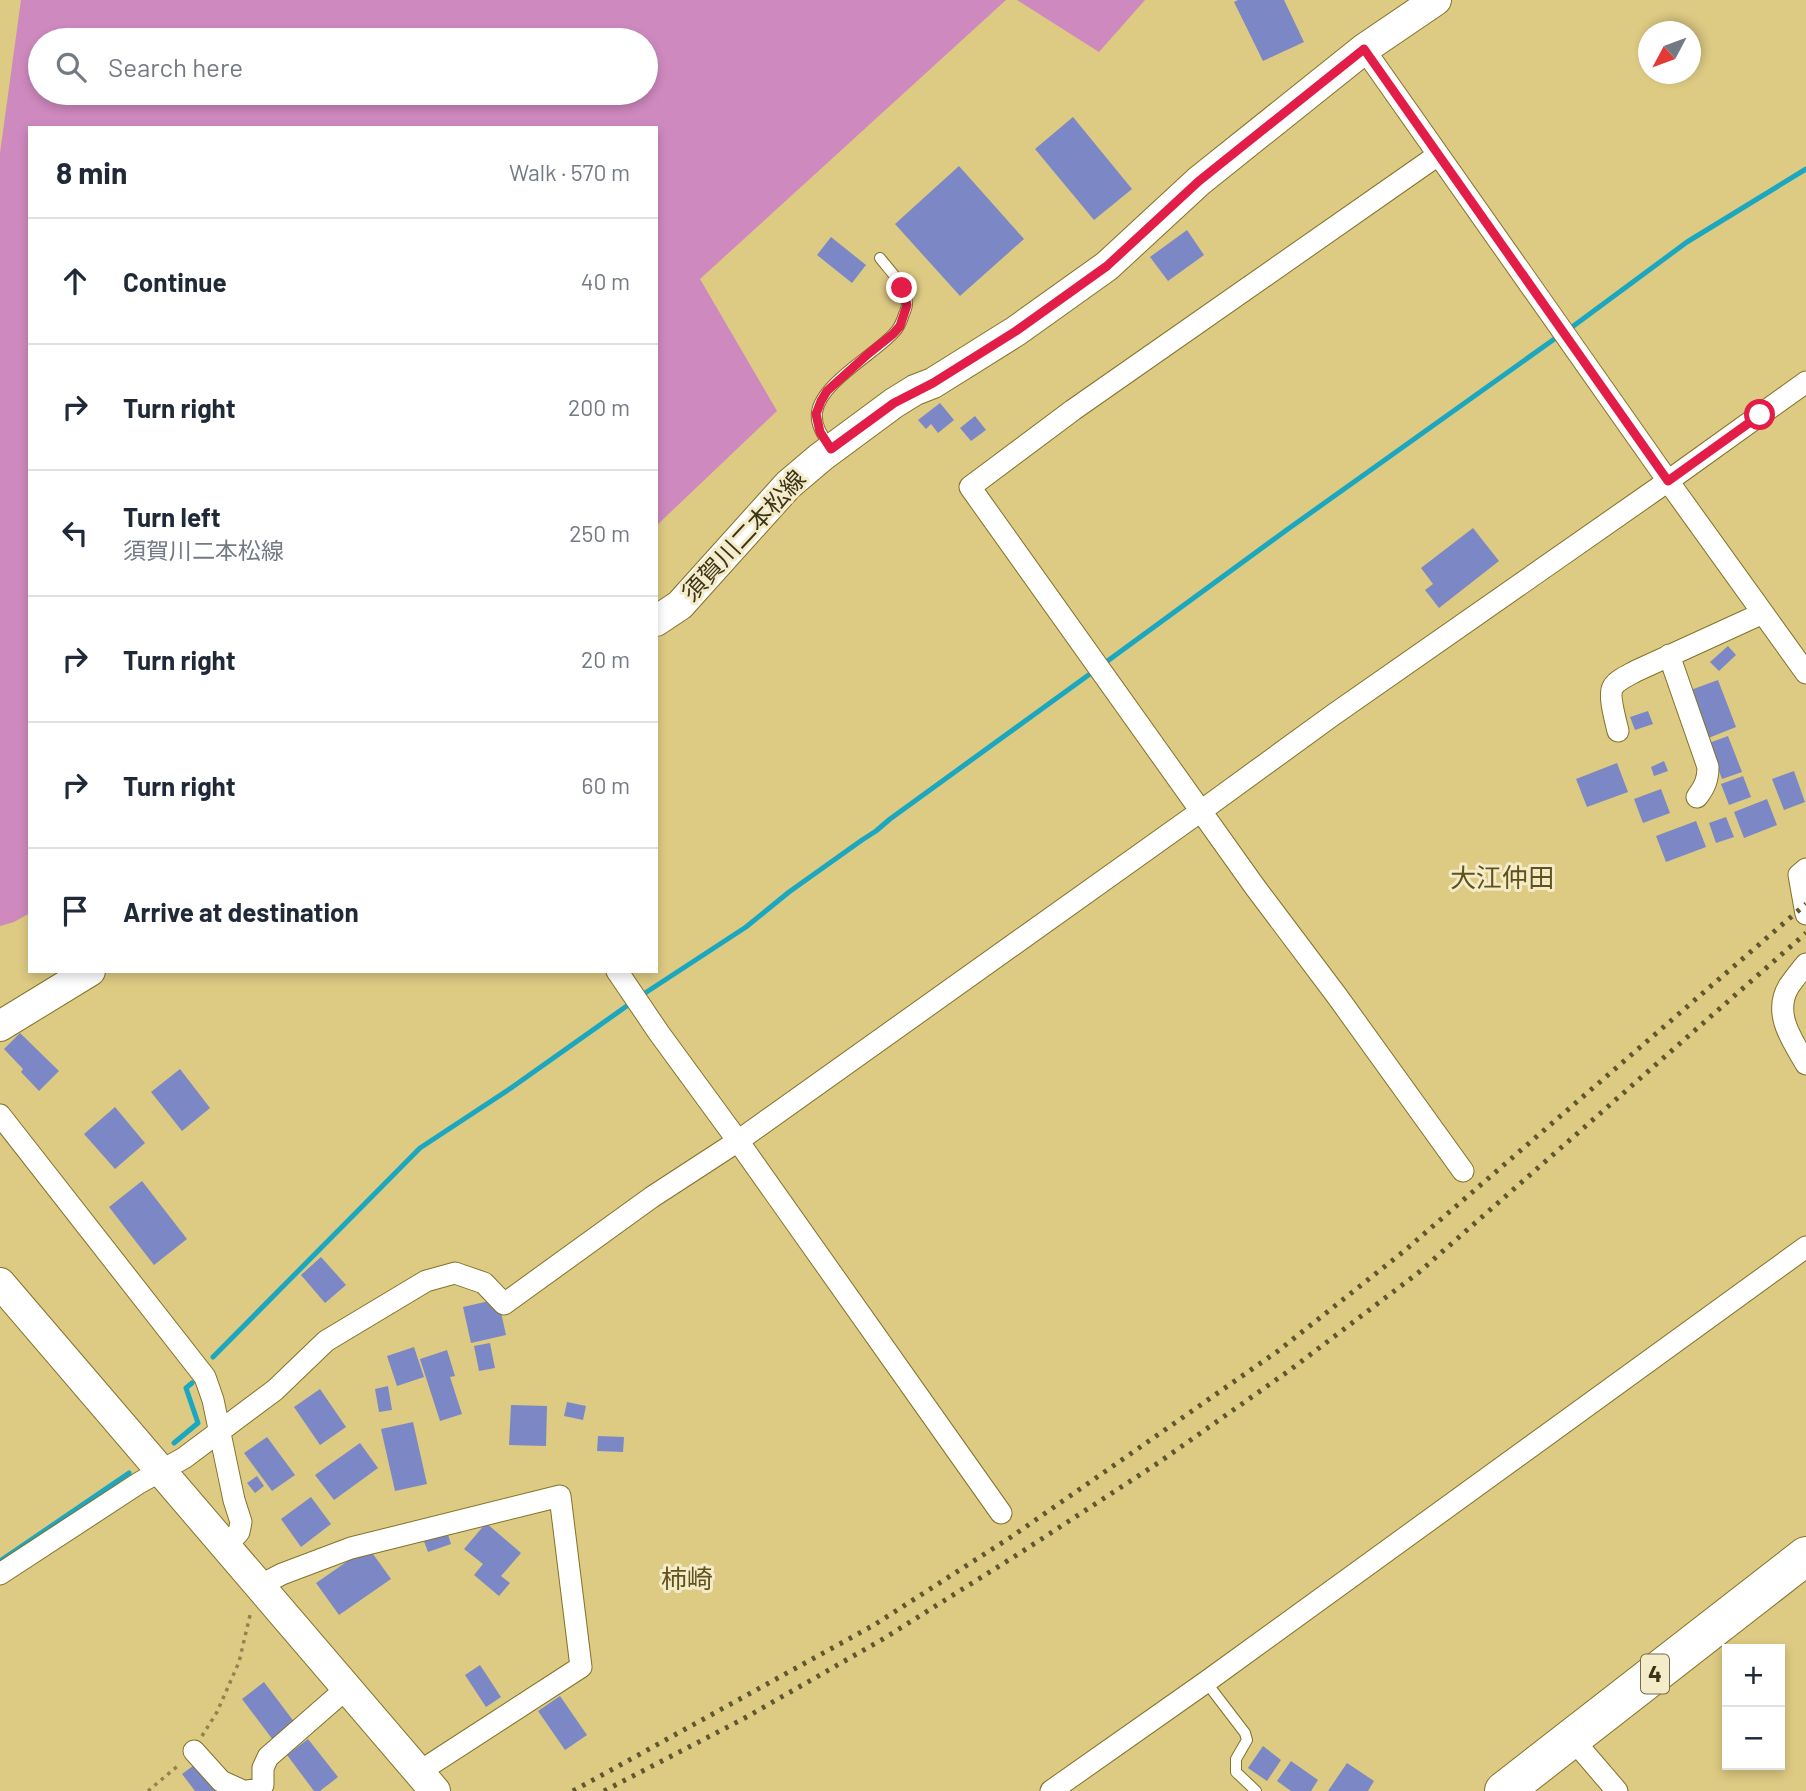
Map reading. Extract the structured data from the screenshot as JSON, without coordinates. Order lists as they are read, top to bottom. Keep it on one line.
{"streets":{"highway":["4"],"main road":["須賀川二本松線"]},"districts":["大江仲田","柿崎"],"north":"bottom left","page":{"search":"Search here","heading":["8 min","Walk · 570 m"],"list":[["Continue","40 m"],["Turn right","200 m"],["Turn left","須賀川二本松線","250 m"],["Turn right","20 m"],["Turn right","60 m"],"Arrive at destination"],"map_buttons":["+","−"]}}
